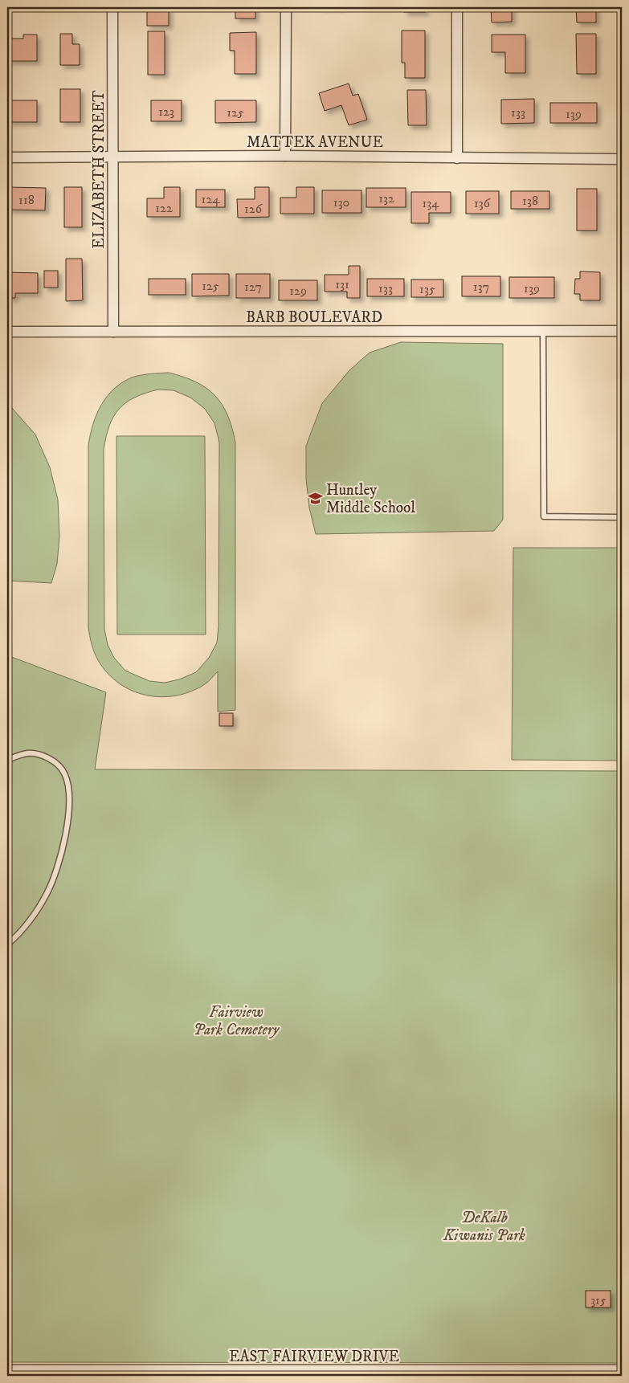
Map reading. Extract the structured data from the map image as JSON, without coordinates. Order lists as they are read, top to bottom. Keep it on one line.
{"streets":{"street":["MATTEK AVENUE","ELIZABETH STREET","BARB BOULEVARD","EAST FAIRVIEW DRIVE"]},"crossings":[["MATTEK AVENUE","ELIZABETH STREET"],["ELIZABETH STREET","BARB BOULEVARD"]],"parks":["Fairview Park Cemetery","DeKalb Kiwanis Park"],"places":{"school or university":["Huntley Middle School"]},"house_numbers":["123","125","133","139","132","124","118","138","130","134","136","122","126","131","125","127","137","133","139","135","129","315"]}
